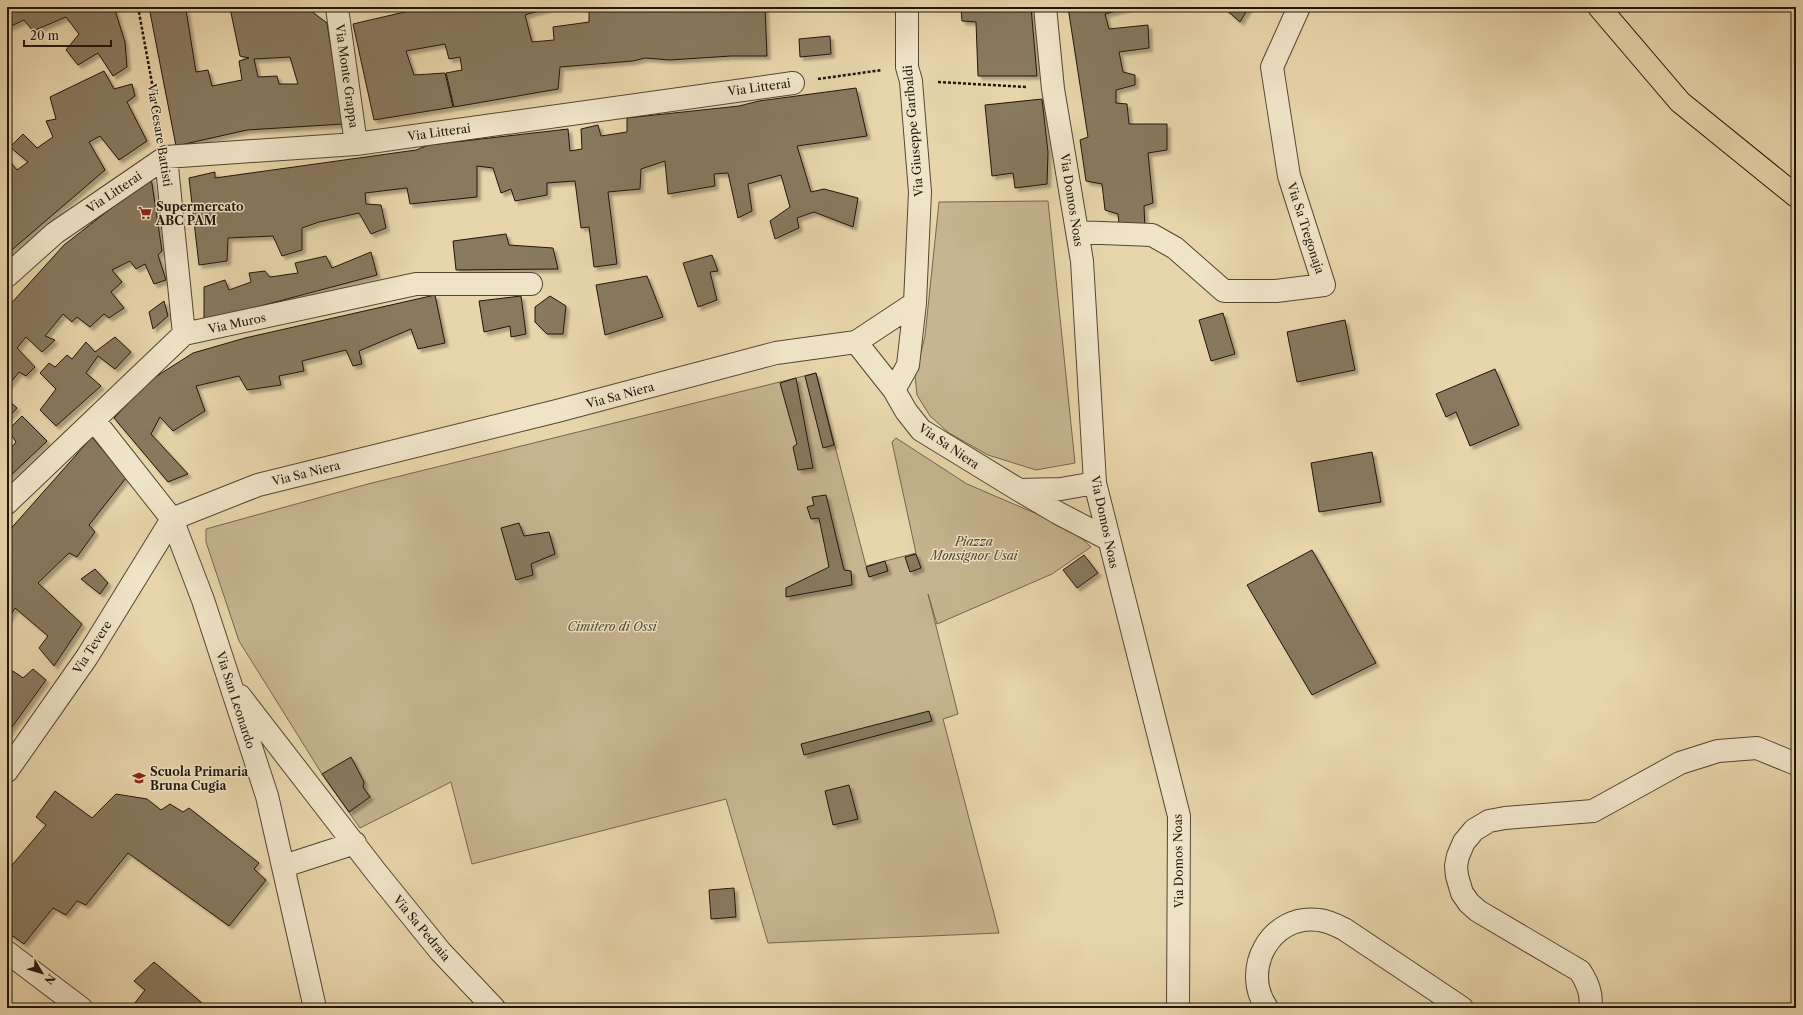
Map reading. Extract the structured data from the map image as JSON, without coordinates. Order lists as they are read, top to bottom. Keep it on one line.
{"streets":{"street":["Via Monte Grappa","Via Litterai","Via Giuseppe Garibaldi","Via Cesare Battisti","Via Domos Noas","Via Sa Tregonaja","Via Muros","Via Sa Niera","Via Tevere","Via San Leonardo","Via Sa Pedraia"]},"crossings":[["Via Monte Grappa","Via Litterai"],["Via Litterai","Via Giuseppe Garibaldi"],["Via Litterai","Via Cesare Battisti"],["Via Litterai","Via Domos Noas"],["Via Giuseppe Garibaldi","Via Sa Niera"],["Via Cesare Battisti","Via Muros"],["Via Domos Noas","Via Sa Tregonaja"],["Via Domos Noas","Via Sa Niera"],["Via Sa Niera","Via Tevere"],["Via Sa Niera","Via San Leonardo"],["Via Tevere","Via San Leonardo"],["Via San Leonardo","Via Sa Pedraia"]],"parks":["Piazza Monsignor Usai","Cimitero di Ossi"],"places":{"supermarket":["Supermercato ABC PAM"],"school or university":["Scuola Primaria Bruna Cugia"]},"scale_bar":"20 m","north":"bottom right"}
